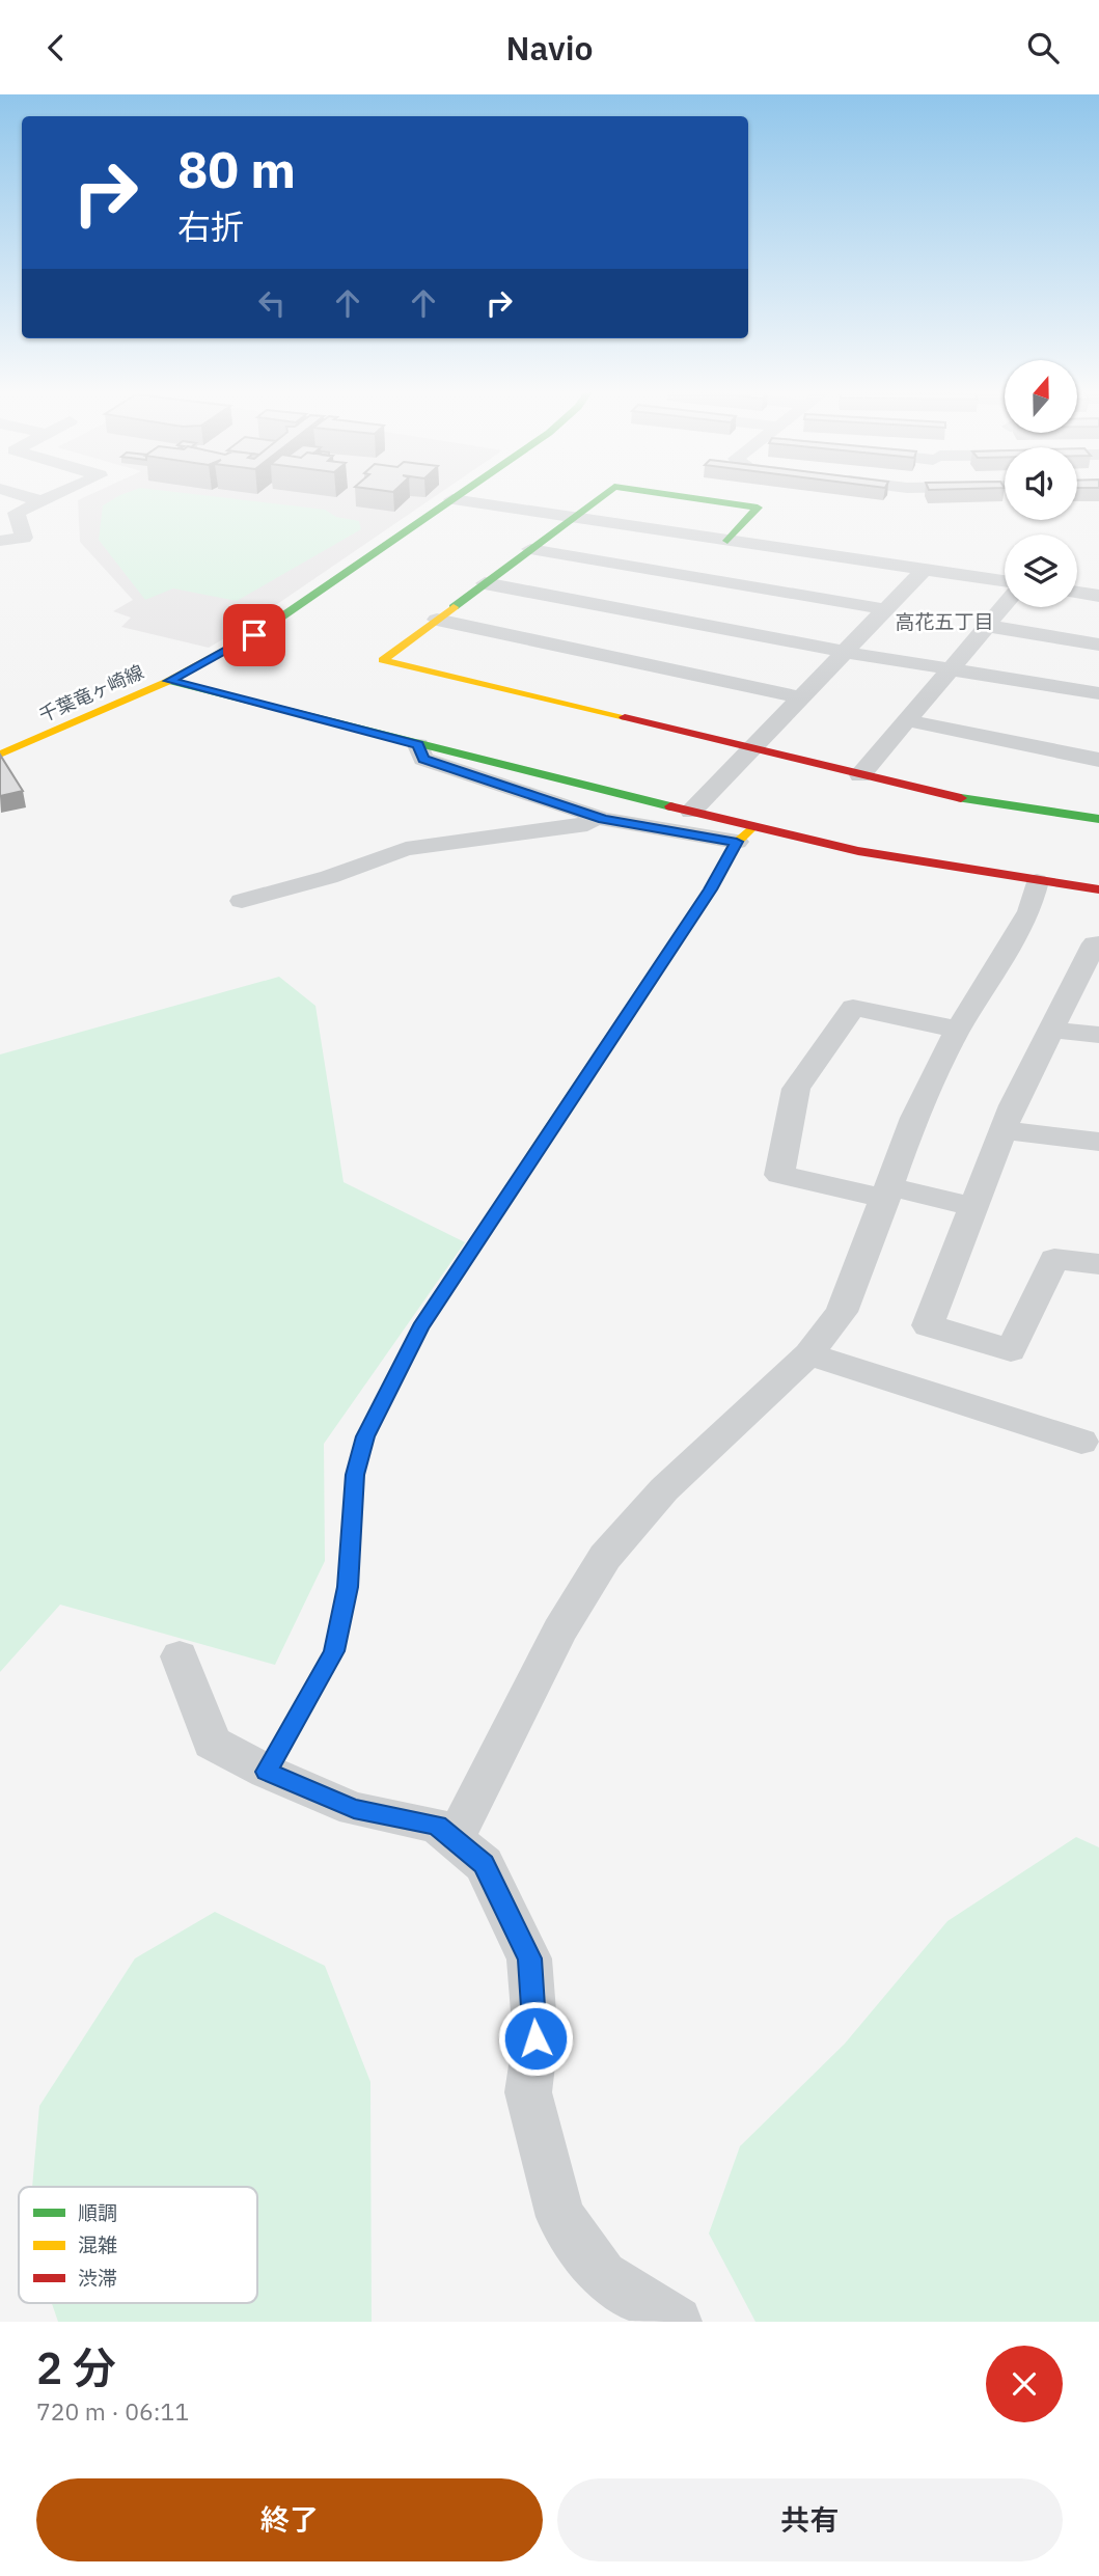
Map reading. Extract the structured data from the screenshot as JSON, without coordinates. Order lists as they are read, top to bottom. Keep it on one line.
{"streets":{"street":["千葉竜ヶ崎線"]},"districts":["高花五丁目"],"legend":["順調","混雑","渋滞"],"north":"top","page":{"header":"Navio","turn":["80 m","右折"],"heading":["2 分","720 m · 06:11"],"buttons":["終了","共有"]}}
